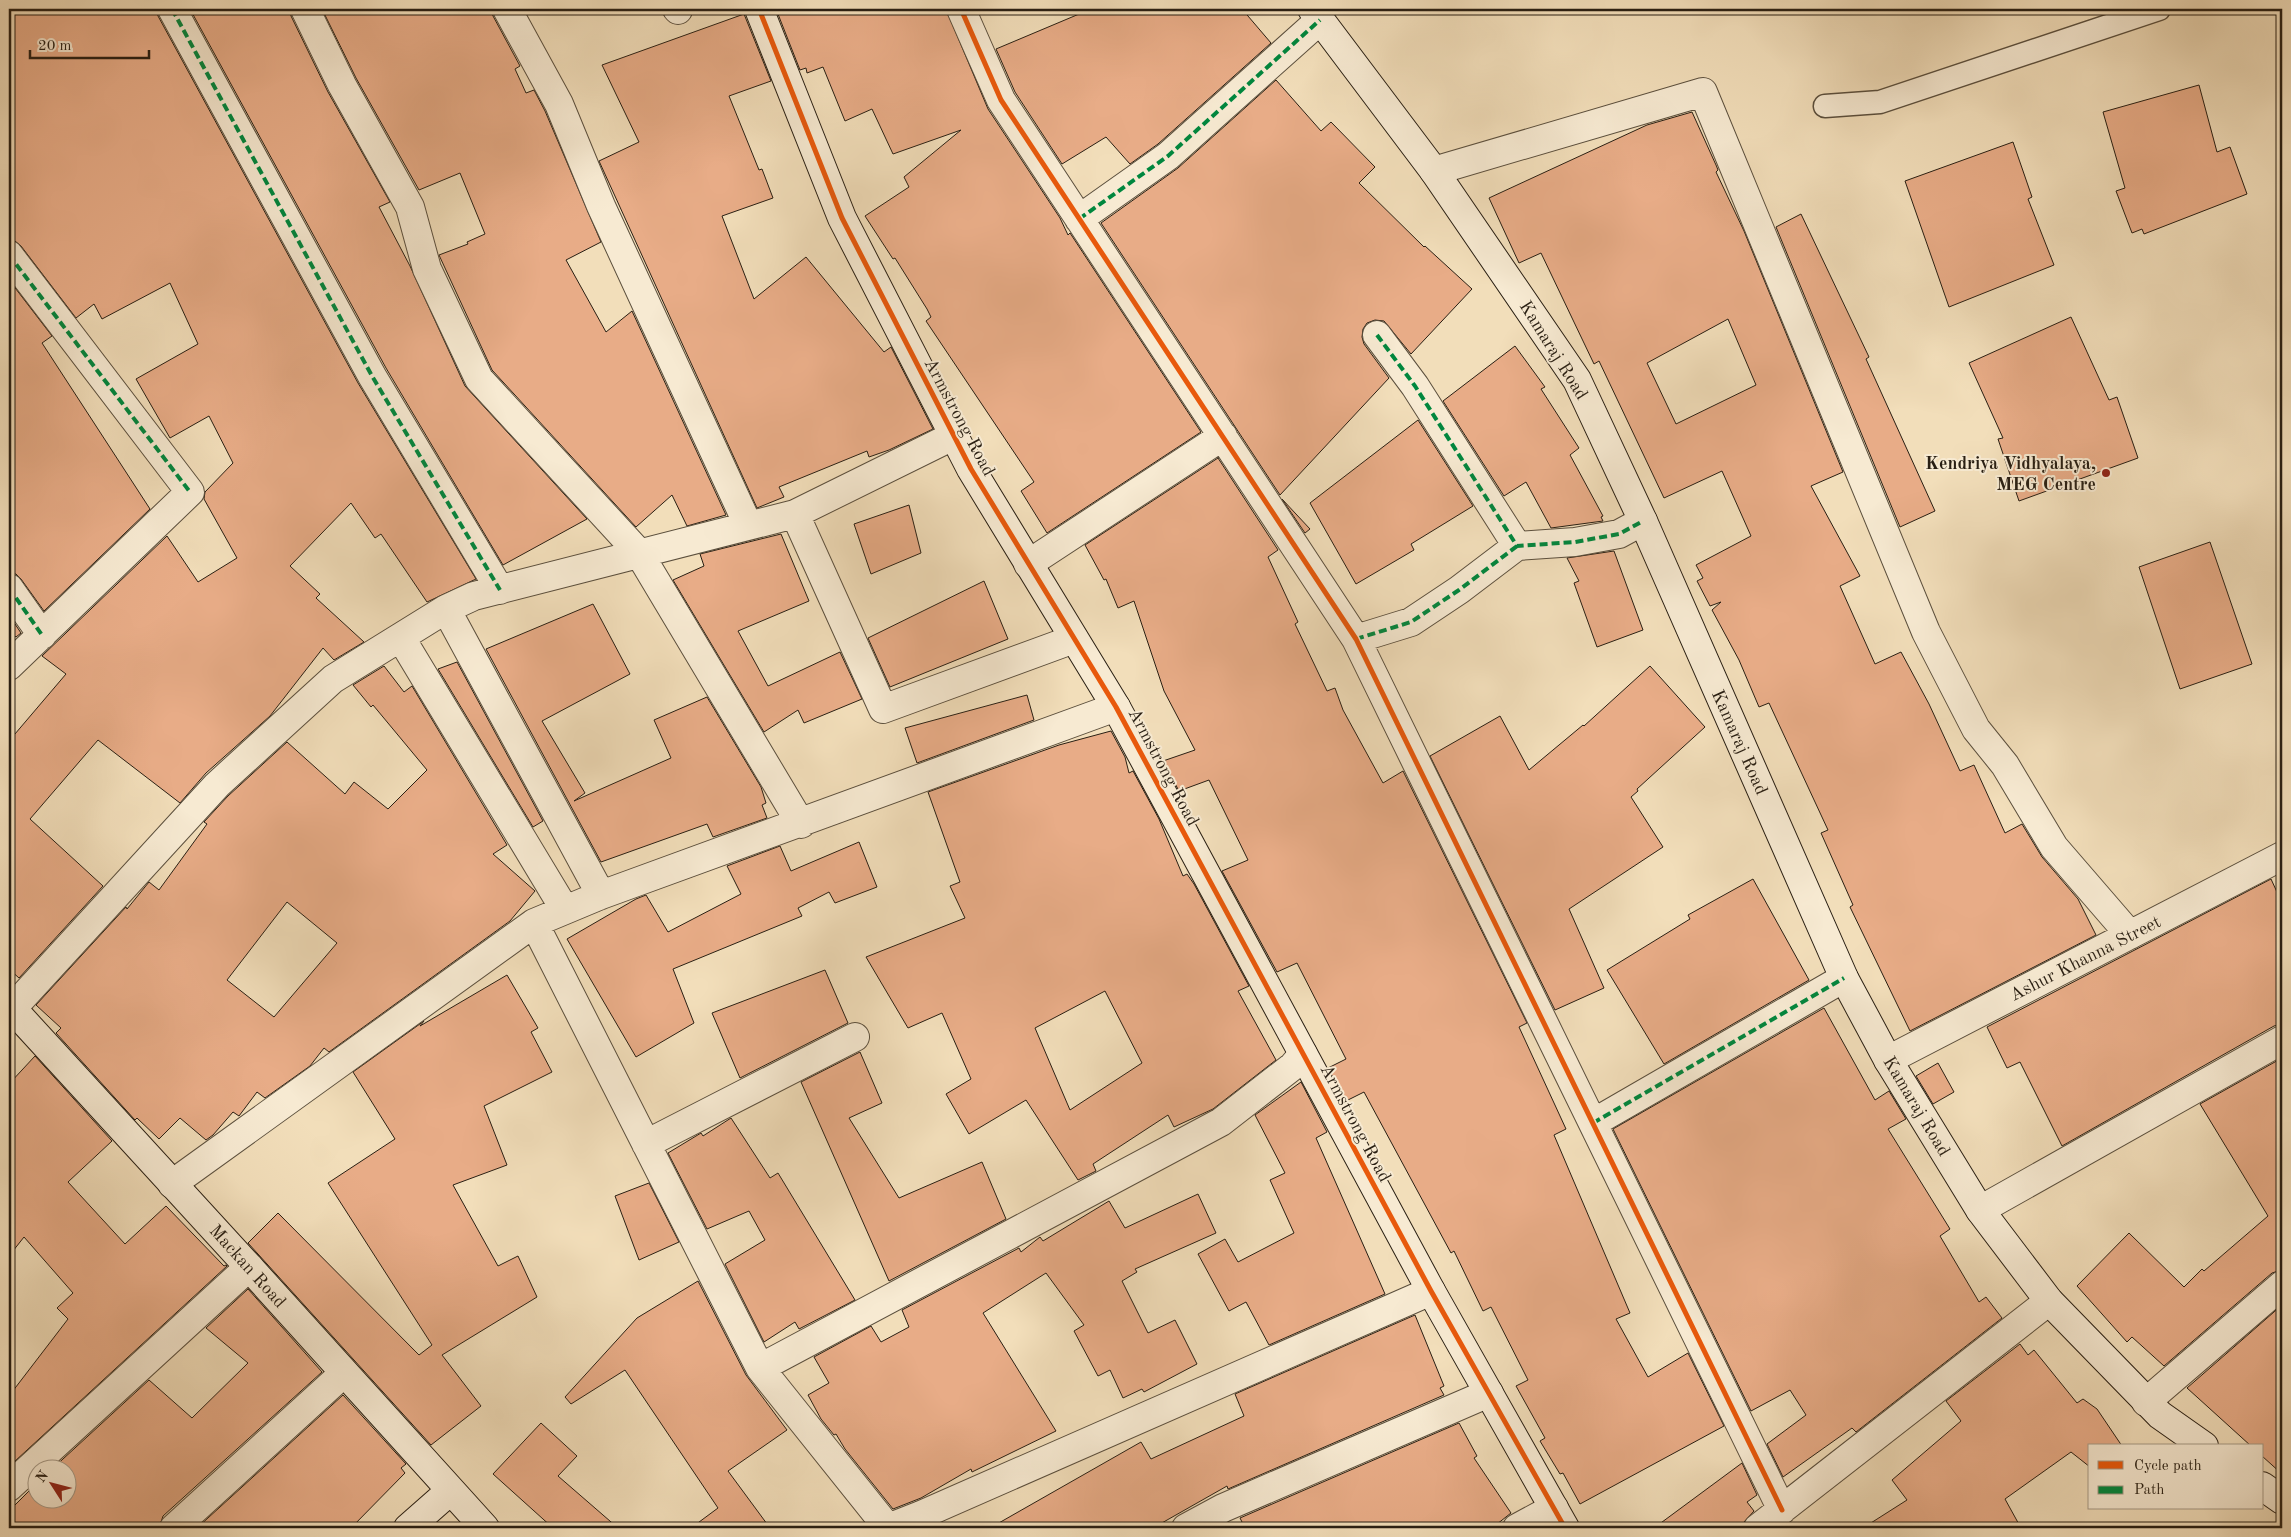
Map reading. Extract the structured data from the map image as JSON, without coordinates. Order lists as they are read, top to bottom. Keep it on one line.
{"streets":{"street":["Kamaraj Road","Armstrong Road","Ashur Khanna Street","Mackan Road"]},"crossings":[["Kamaraj Road","Ashur Khanna Street"]],"places":["Kendriya Vidhyalaya, MEG Centre"],"legend":["Cycle path","Path"],"scale_bar":"20 m","north":"top left"}
